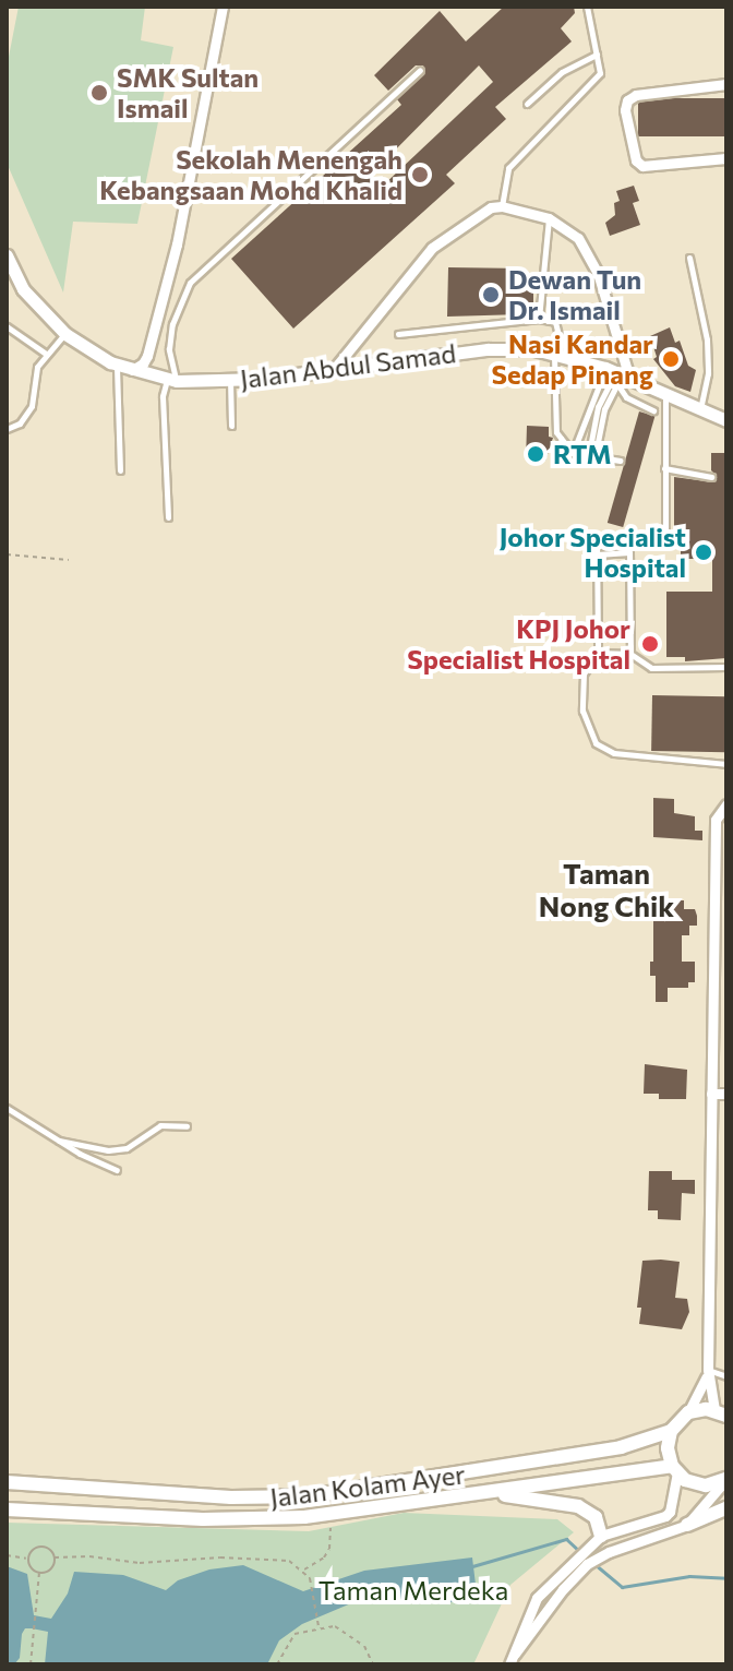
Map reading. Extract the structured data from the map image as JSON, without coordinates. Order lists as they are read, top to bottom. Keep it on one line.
{"streets":{"main road":["Jalan Kolam Ayer"],"street":["Jalan Abdul Samad"]},"districts":["Taman Nong Chik"],"parks":["Taman Merdeka"],"places":["SMK Sultan Ismail","Sekolah Menengah Kebangsaan Mohd Khalid","Dewan Tun Dr. Ismail","Nasi Kandar Sedap Pinang","RTM","Johor Specialist Hospital","KPJ Johor Specialist Hospital"]}
